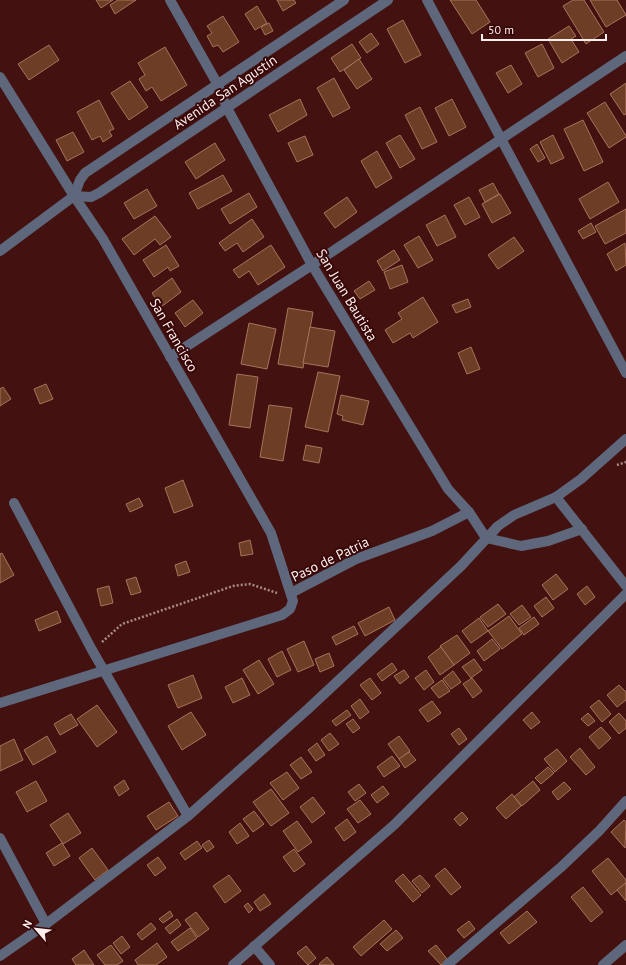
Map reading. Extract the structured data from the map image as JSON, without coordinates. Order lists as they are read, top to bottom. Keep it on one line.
{"streets":{"street":["Avenida San Agustín","San Juan Bautista","San Francisco","Paso de Patria"]},"crossings":[["Avenida San Agustín","San Juan Bautista"],["Avenida San Agustín","San Francisco"],["San Juan Bautista","Paso de Patria"],["San Francisco","Paso de Patria"]],"scale_bar":"50 m","north":"top left"}
